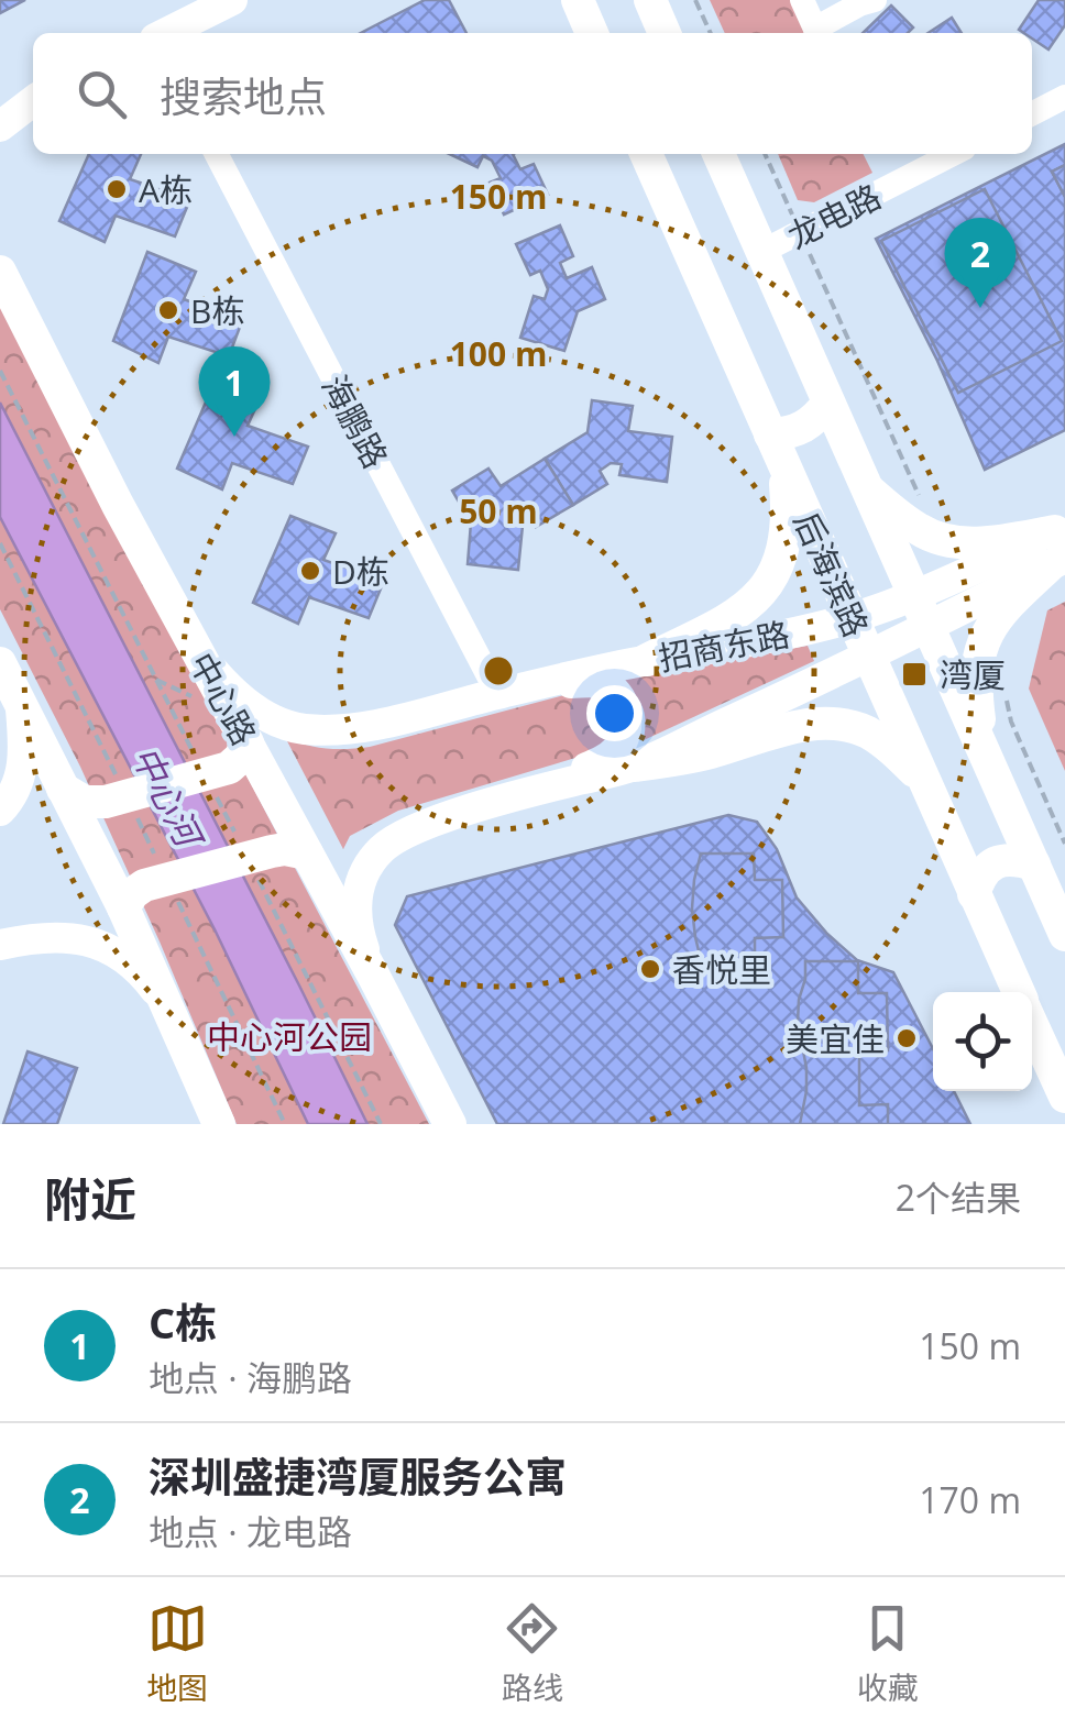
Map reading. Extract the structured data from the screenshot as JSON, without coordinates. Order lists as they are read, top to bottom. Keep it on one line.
{"streets":{"main road":["后海滨路","中心路"],"street":["龙电路","海鹏路","招商东路"]},"crossings":[["龙电路","后海滨路"],["海鹏路","招商东路"],["后海滨路","招商东路"],["招商东路","中心路"]],"water":["中心河"],"parks":["中心河公园"],"places":{"other":["A栋","B栋","D栋","香悦里","美宜佳"],"transit":["湾厦"]},"page":{"search":"搜索地点","pins":["2","1"],"heading":["附近","2个结果"],"list":[{"mark":"1","name":"C栋","note":"地点 · 海鹏路","value":"150 m"},{"mark":"2","name":"深圳盛捷湾厦服务公寓","note":"地点 · 龙电路","value":"170 m"}],"nav":["地图","路线","收藏"]},"rings":["150 m","100 m","50 m"]}
